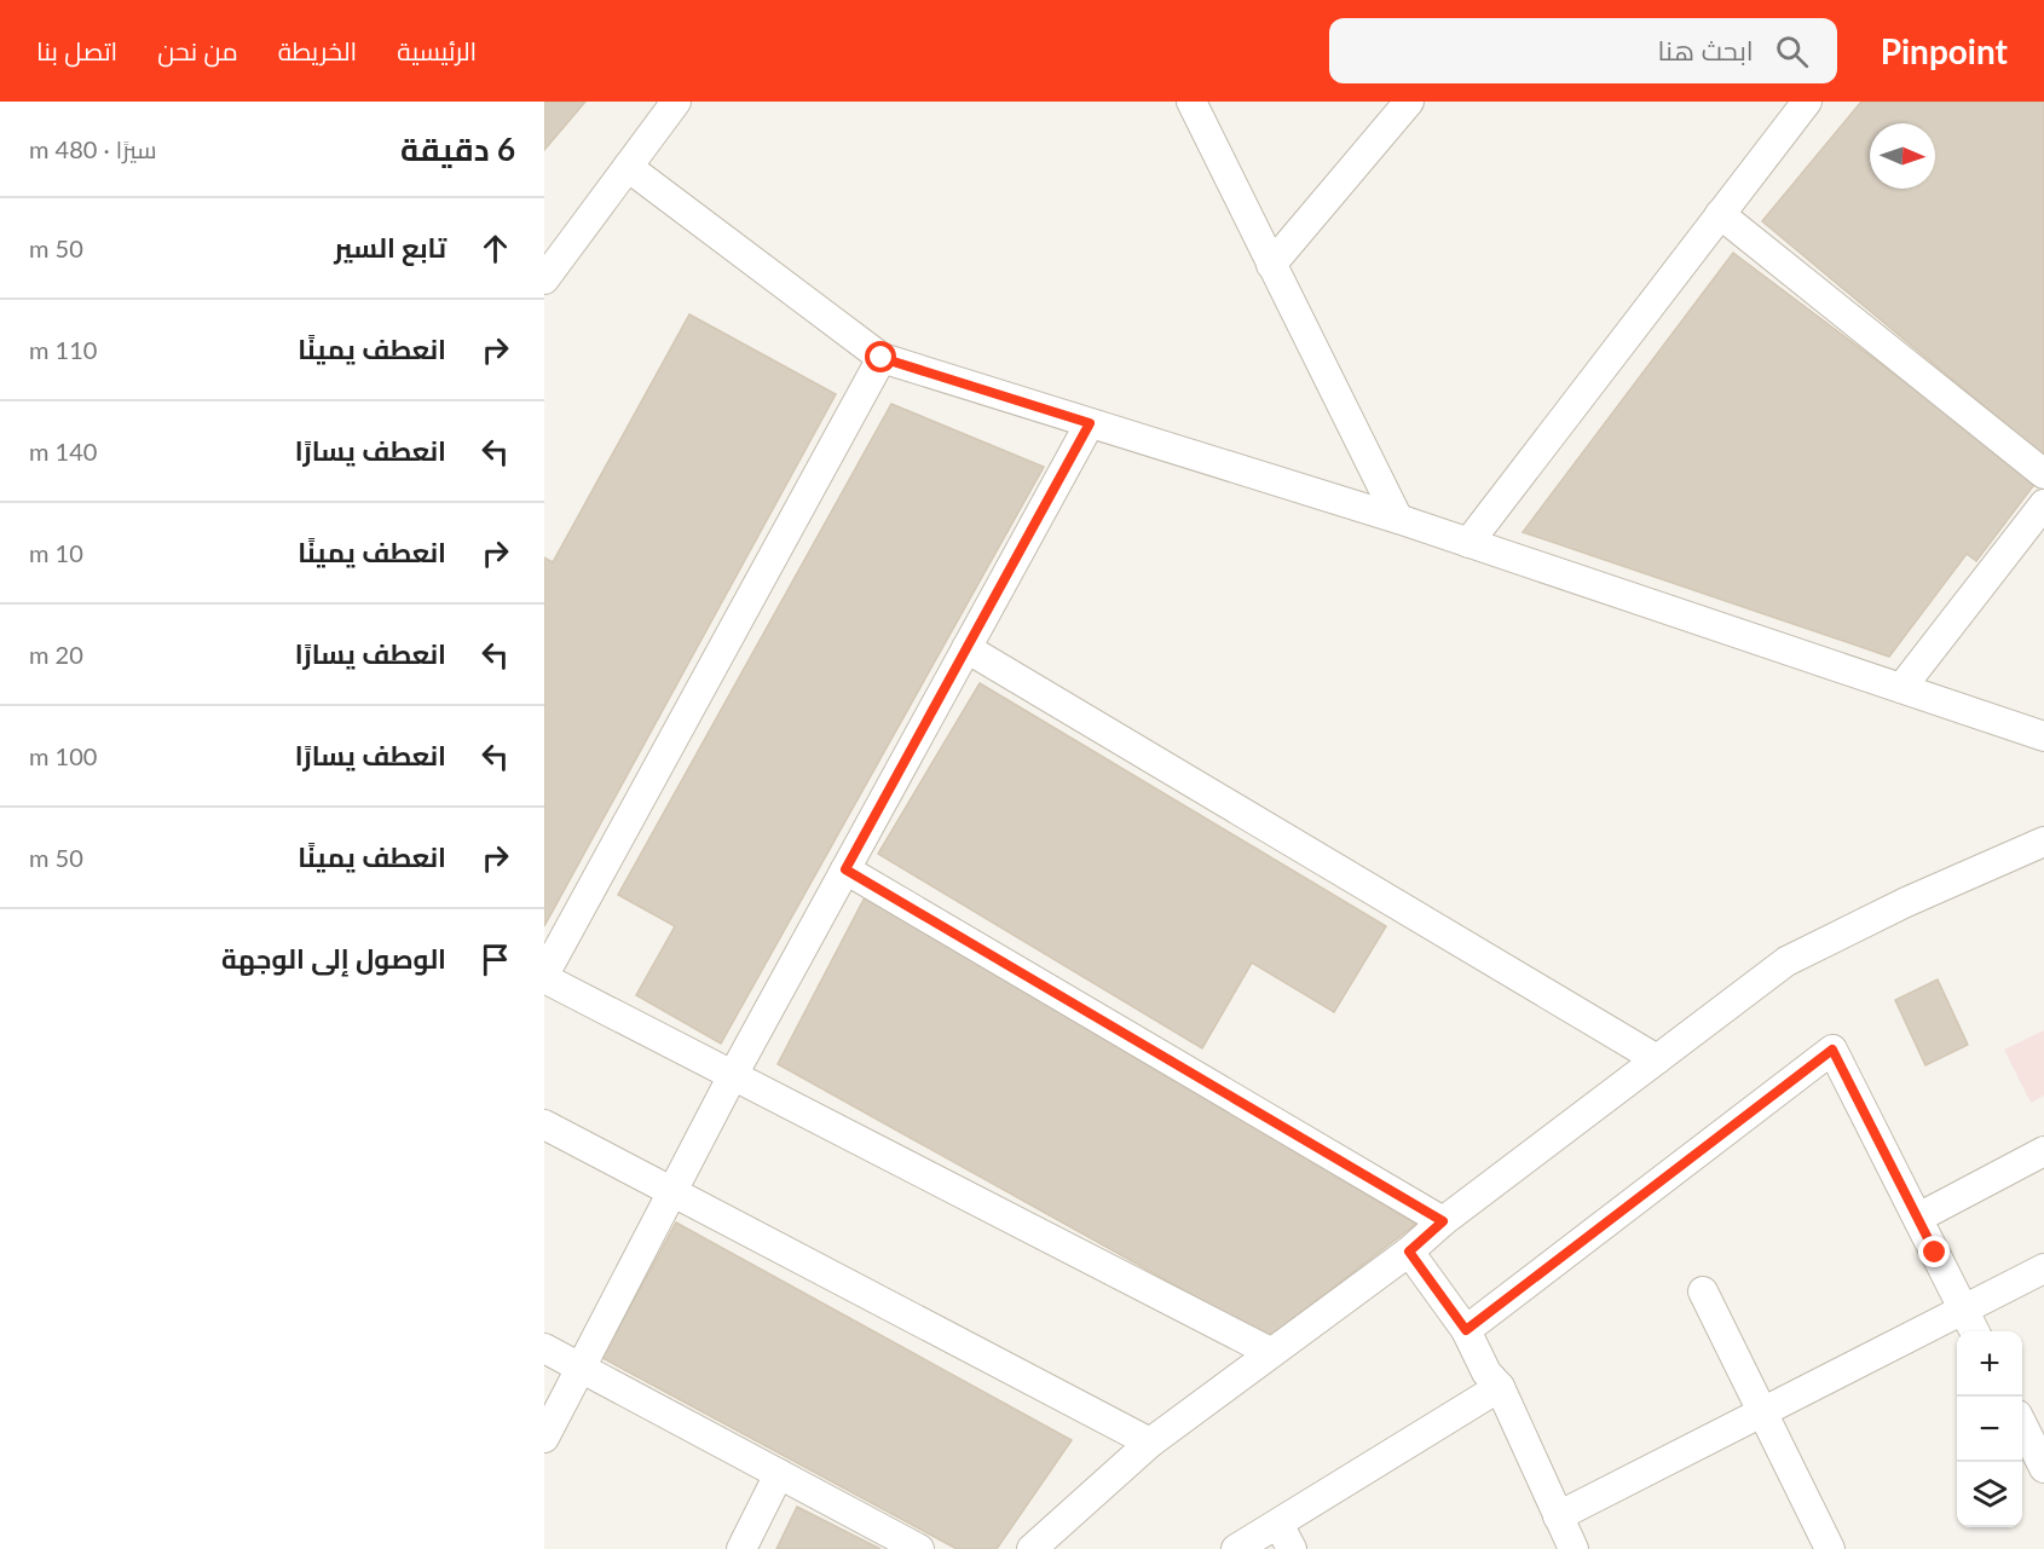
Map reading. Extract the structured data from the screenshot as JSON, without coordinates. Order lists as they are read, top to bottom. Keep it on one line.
{"north":"right","page":{"header":"Pinpoint","search":"ابحث هنا","nav":["الرئيسية","الخريطة","من نحن","اتصل بنا"],"heading":["6 دقيقة","سيرًا · 480 m"],"list":[["تابع السير","50 m"],["انعطف يمينًا","110 m"],["انعطف يسارًا","140 m"],["انعطف يمينًا","10 m"],["انعطف يسارًا","20 m"],["انعطف يسارًا","100 m"],["انعطف يمينًا","50 m"],"الوصول إلى الوجهة"],"map_buttons":["+","−"]}}
